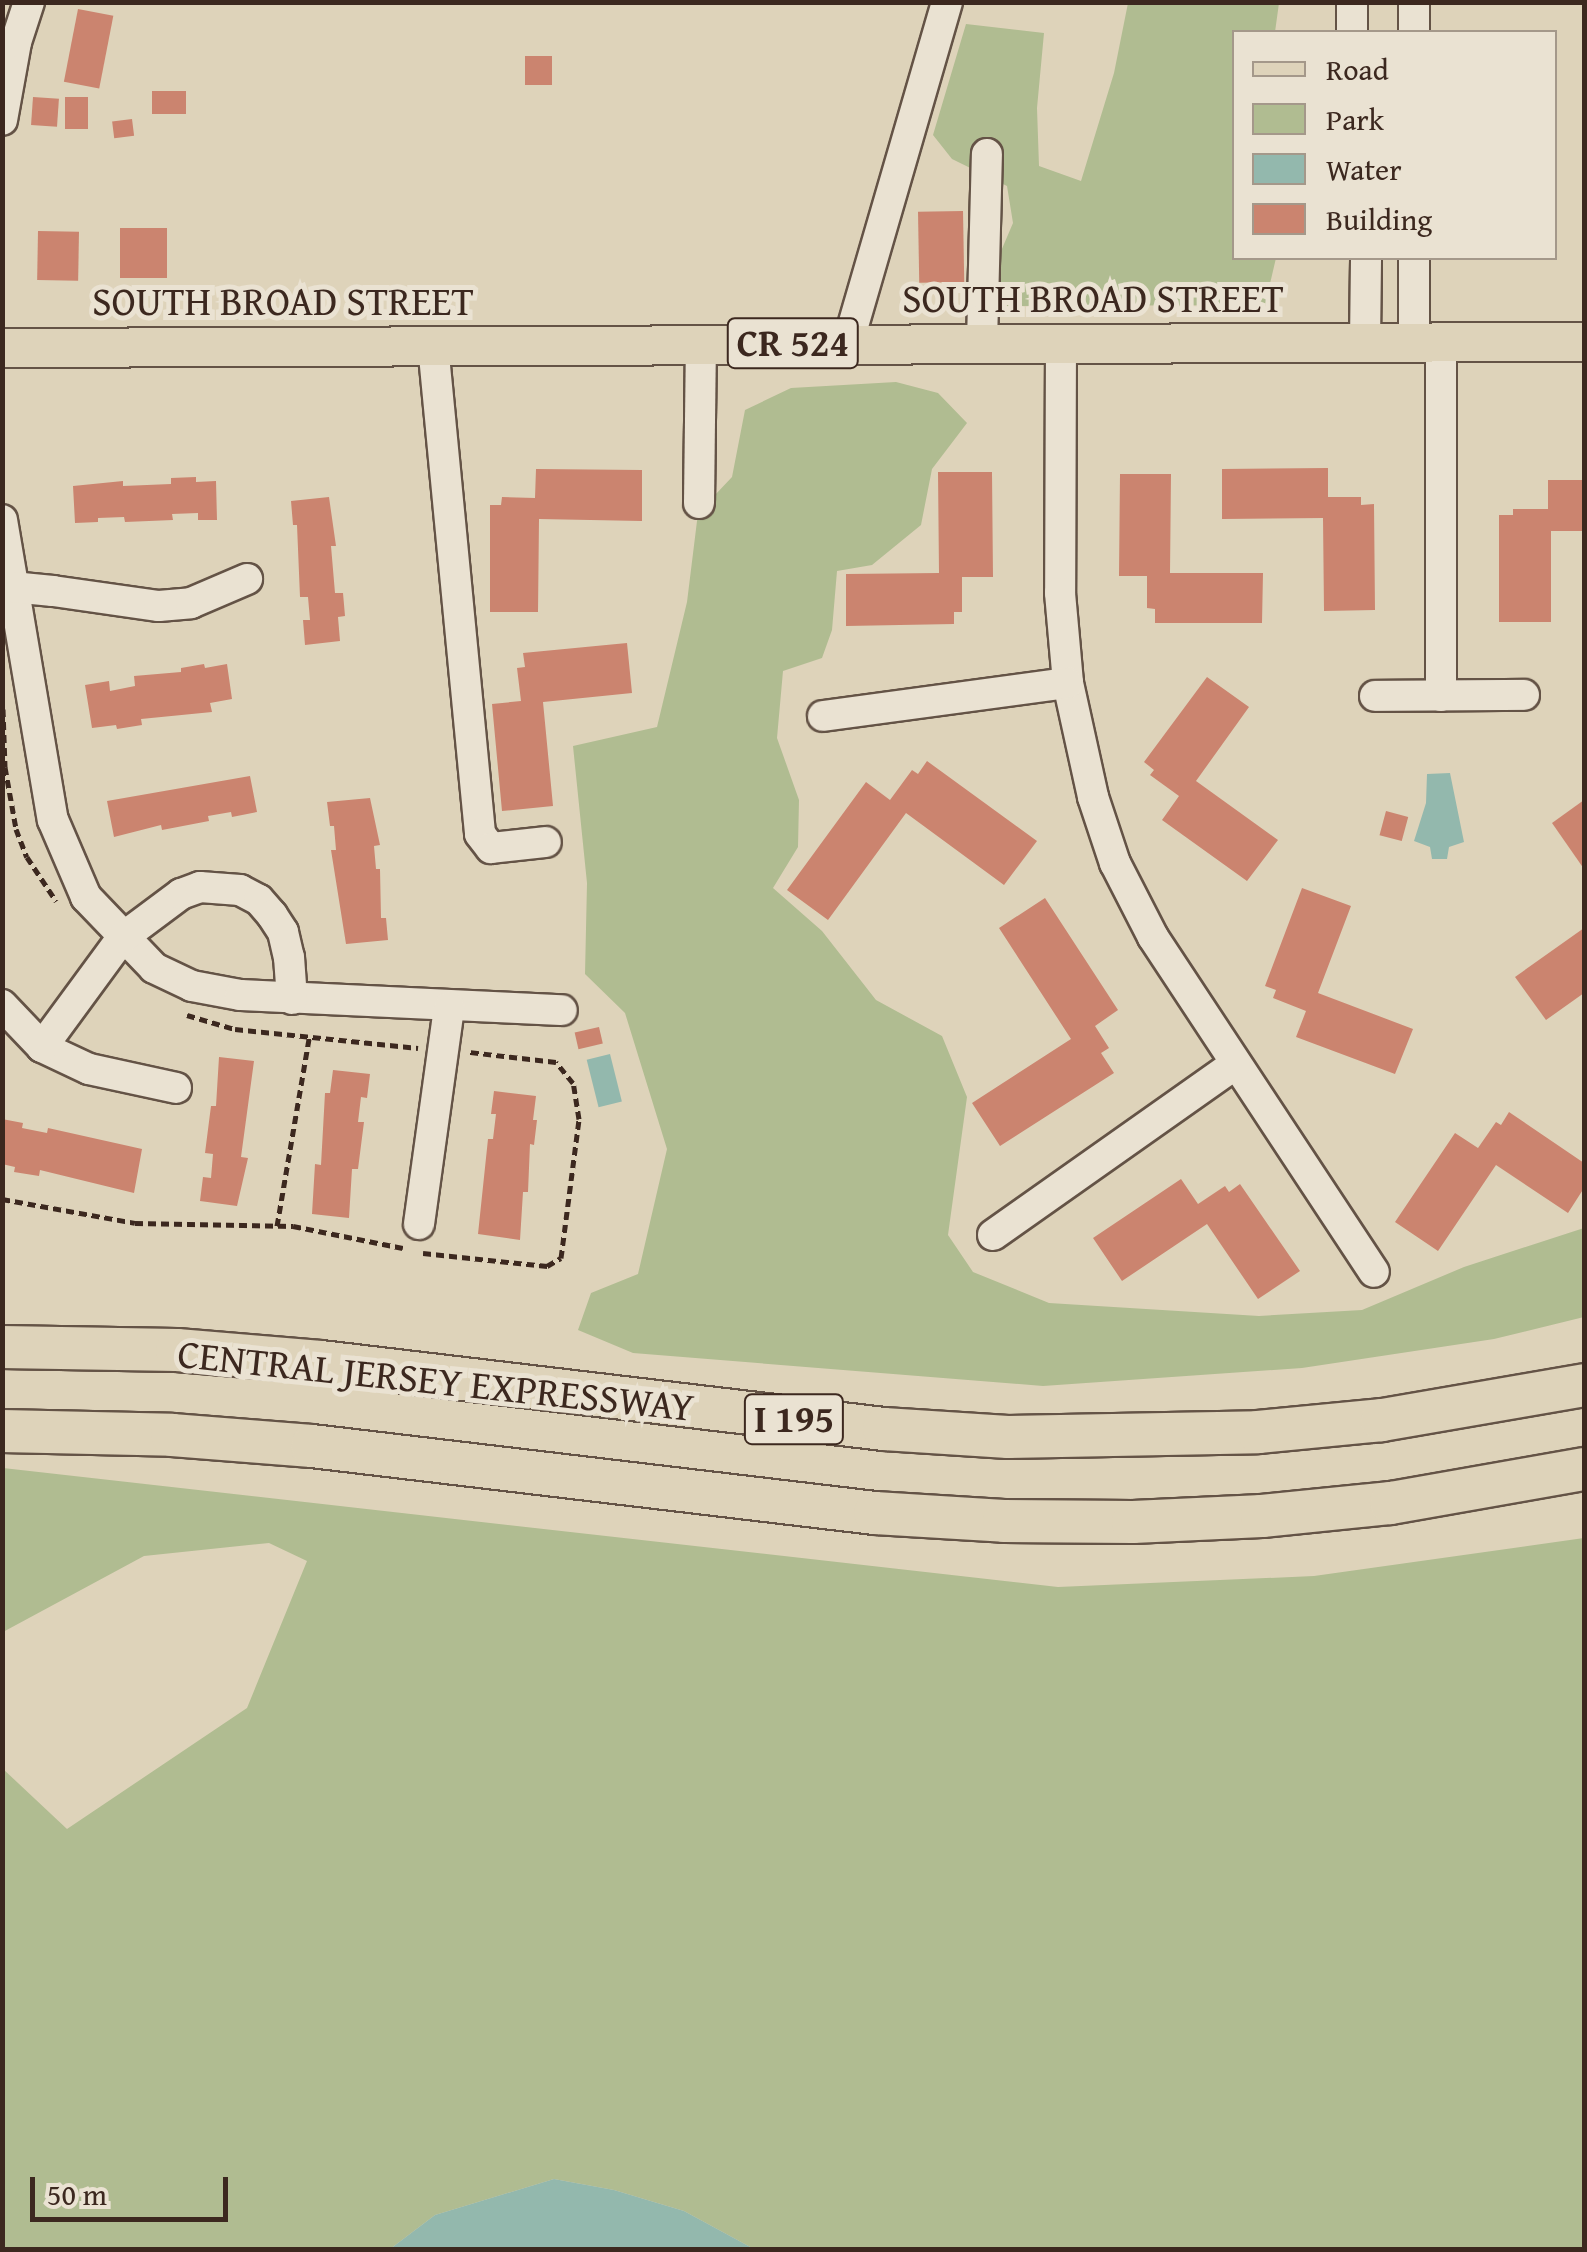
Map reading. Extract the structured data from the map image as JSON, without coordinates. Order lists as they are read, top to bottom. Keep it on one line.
{"streets":{"highway":["CENTRAL JERSEY EXPRESSWAY","I 195"],"main road":["SOUTH BROAD STREET","CR 524"]},"legend":["Road","Park","Water","Building"],"scale_bar":"50 m"}
